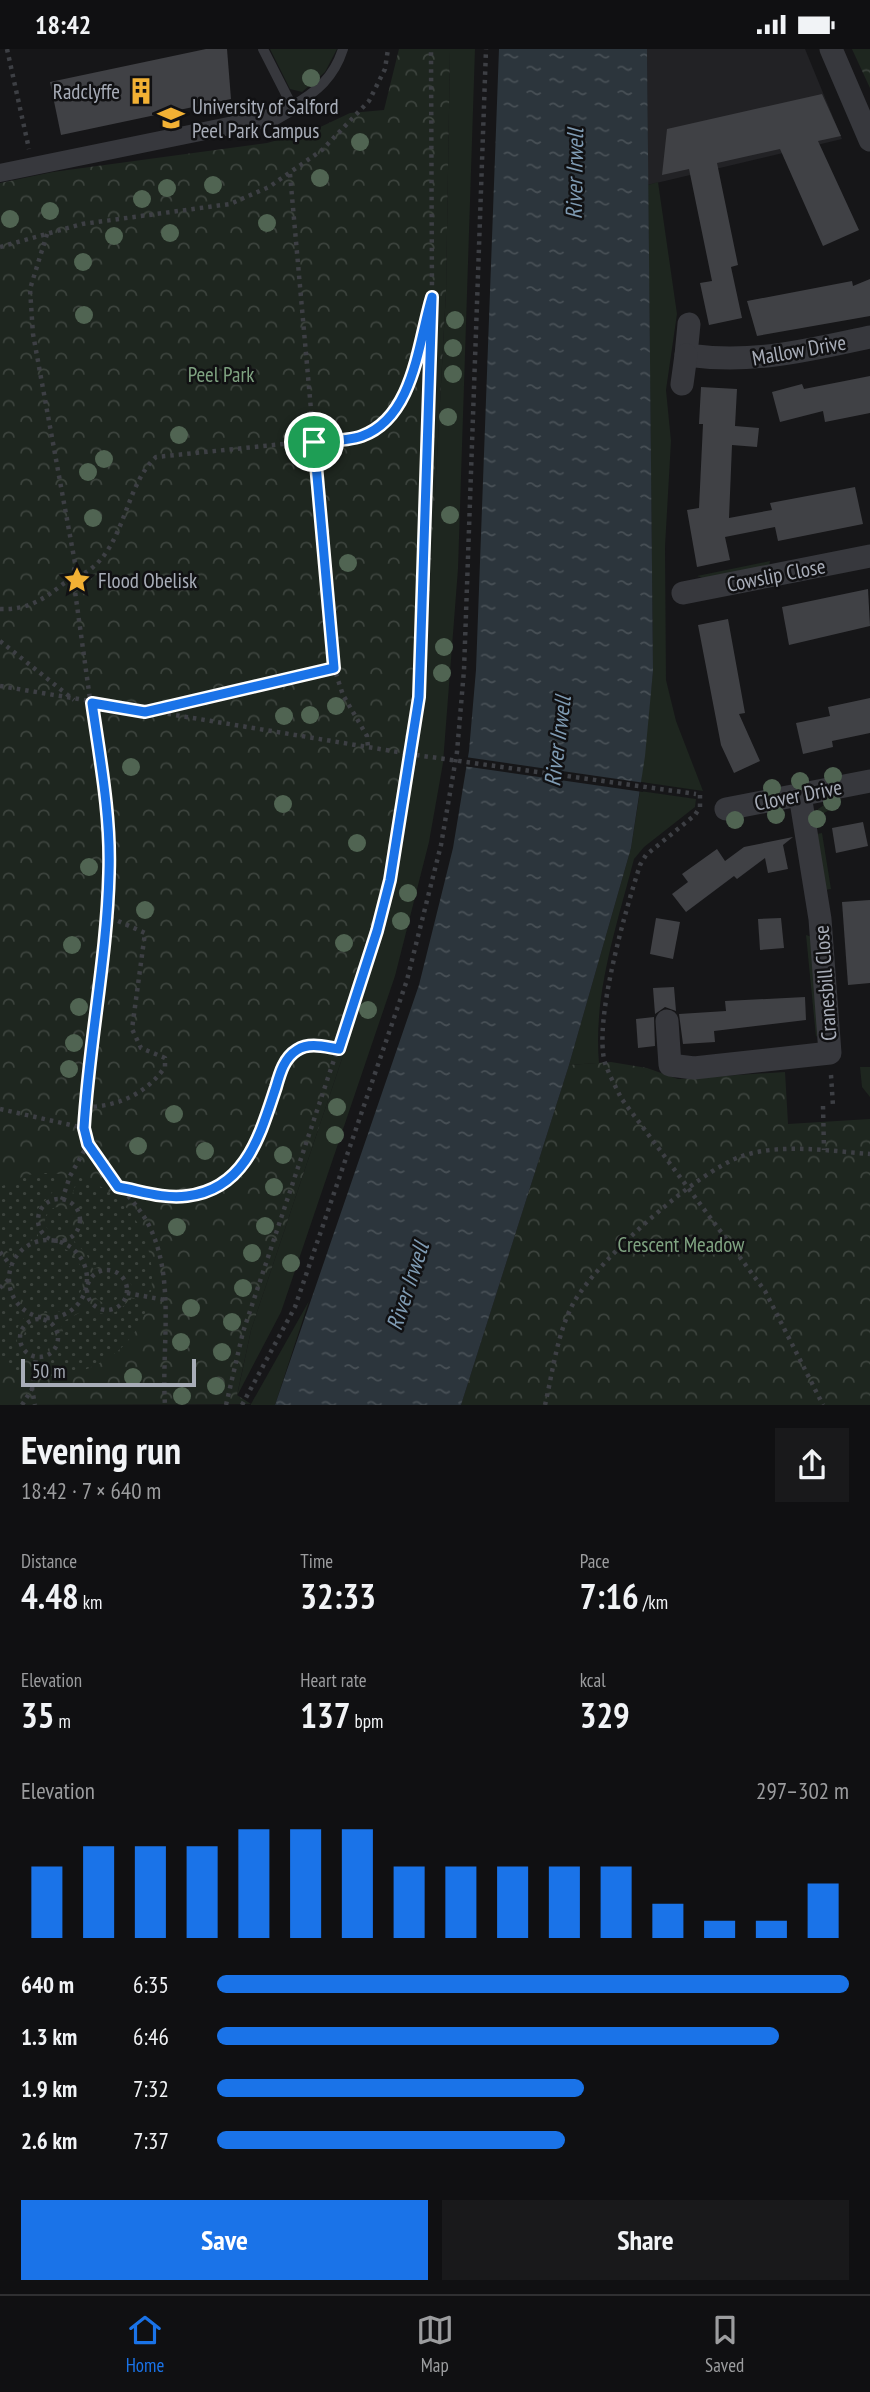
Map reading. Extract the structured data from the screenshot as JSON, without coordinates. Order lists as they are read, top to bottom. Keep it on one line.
{"streets":{"street":["Mallow Drive","Cowslip Close","Clover Drive","Cranesbill Close"]},"crossings":[["Clover Drive","Cranesbill Close"]],"water":["River Irwell"],"parks":["Peel Park","Crescent Meadow"],"places":{"building":["Radclyffe"],"school or university":["University of Salford Peel Park Campus"],"place":["Flood Obelisk"]},"scale_bar":"50 m","page":{"status":"18:42","scale":"50 m","heading":["Evening run","18:42 · 7 × 640 m"],"stats":[["Distance","4.48 km"],["Time","32:33"],["Pace","7:16 /km"],["Elevation","35 m"],["Heart rate","137 bpm"],["kcal","329"]],"chart":["Elevation","297–302 m"],"list":[{"name":"640 m","note":"6:35"},{"name":"1.3 km","note":"6:46"},{"name":"1.9 km","note":"7:32"},{"name":"2.6 km","note":"7:37"}],"buttons":["Save","Share"],"tabs":["Home","Map","Saved"]}}
